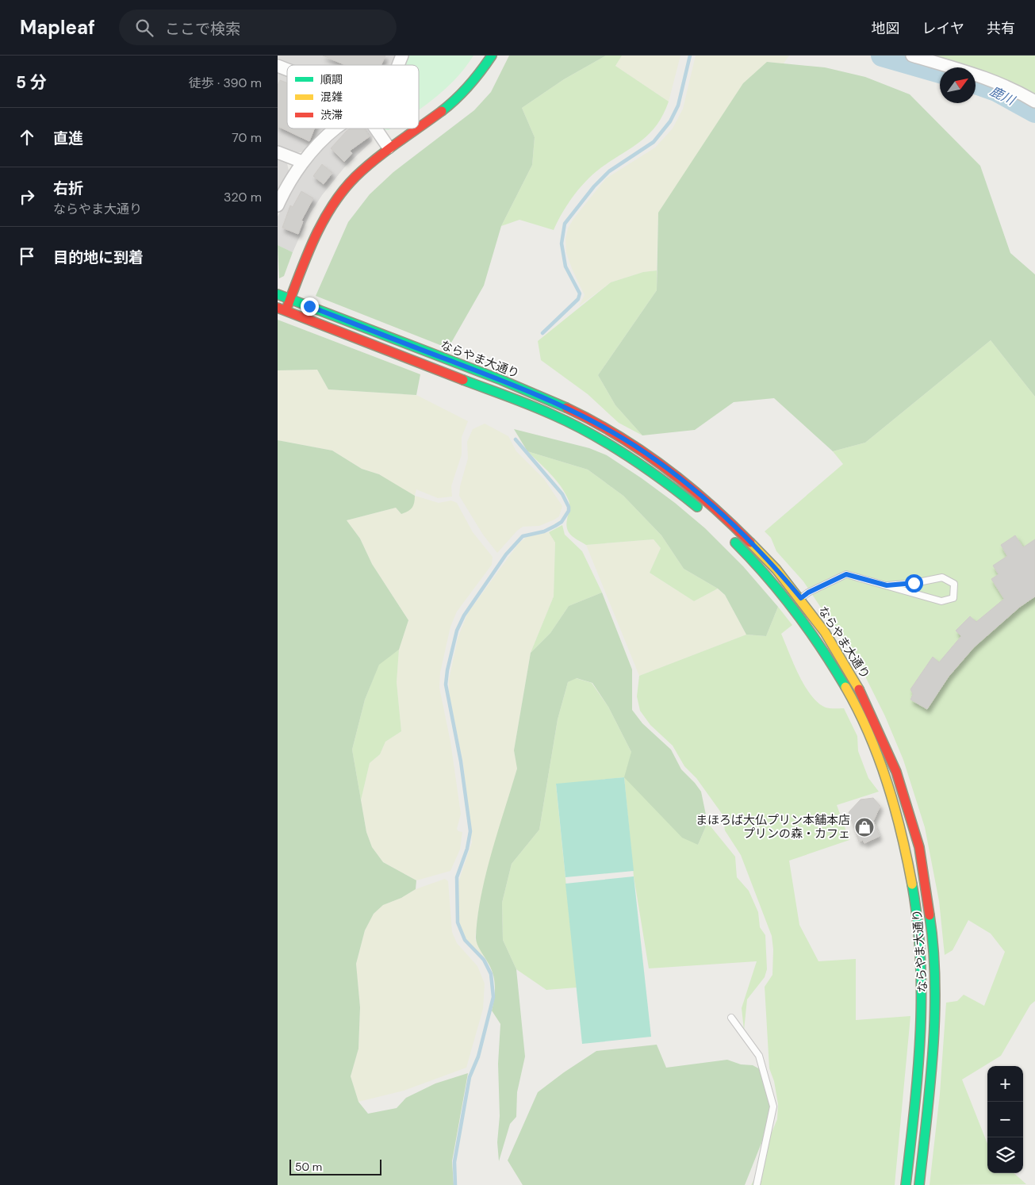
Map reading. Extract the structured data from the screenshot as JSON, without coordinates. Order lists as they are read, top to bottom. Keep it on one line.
{"streets":{"street":["ならやま大通り"]},"water":["鹿川"],"places":{"shop":["まほろば大仏プリン本舗本店 プリンの森・カフェ"]},"legend":["順調","混雑","渋滞"],"scale_bar":"50 m","north":"top right","page":{"header":"Mapleaf","search":"ここで検索","nav":["地図","レイヤ","共有"],"heading":["5 分","徒歩 · 390 m"],"list":[["直進","70 m"],["右折","ならやま大通り","320 m"],"目的地に到着"],"map_buttons":["+","−"],"scale":"50 m"}}
